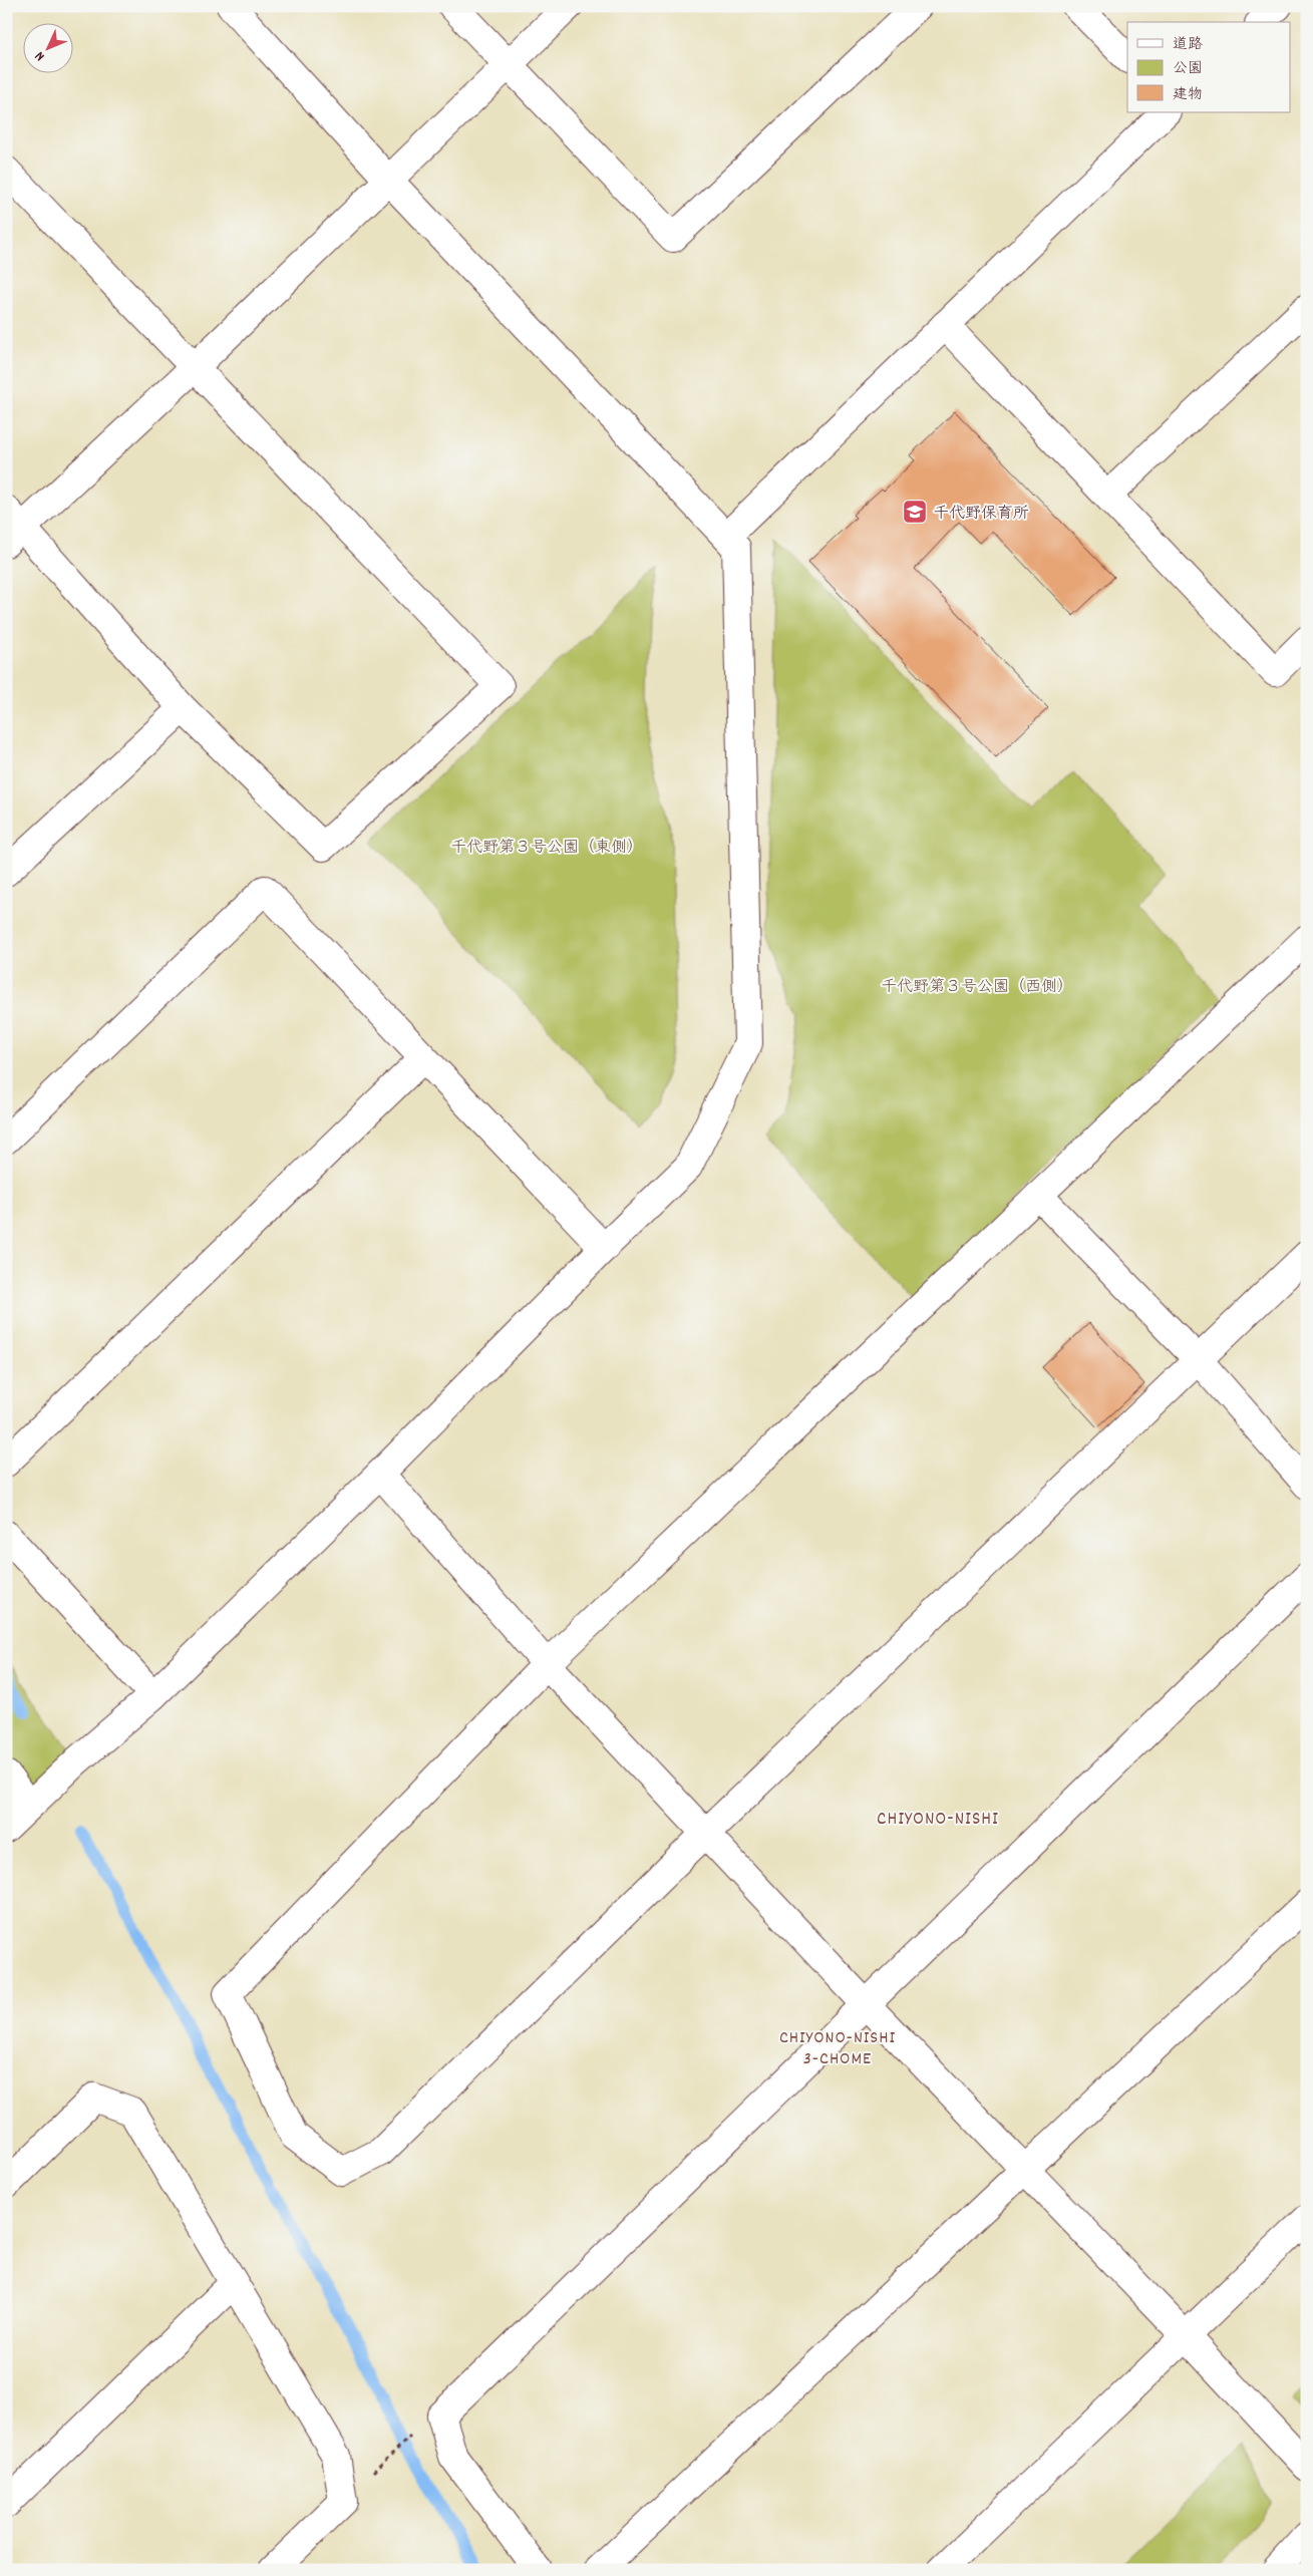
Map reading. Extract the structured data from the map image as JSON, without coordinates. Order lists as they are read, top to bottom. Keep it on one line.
{"districts":["CHIYONO-NISHI","CHIYONO-NISHI 3-CHOME"],"parks":["千代野第３号公園（東側）","千代野第３号公園（西側）"],"places":{"school or university":["千代野保育所"]},"legend":["道路","公園","建物"],"north":"bottom left"}
